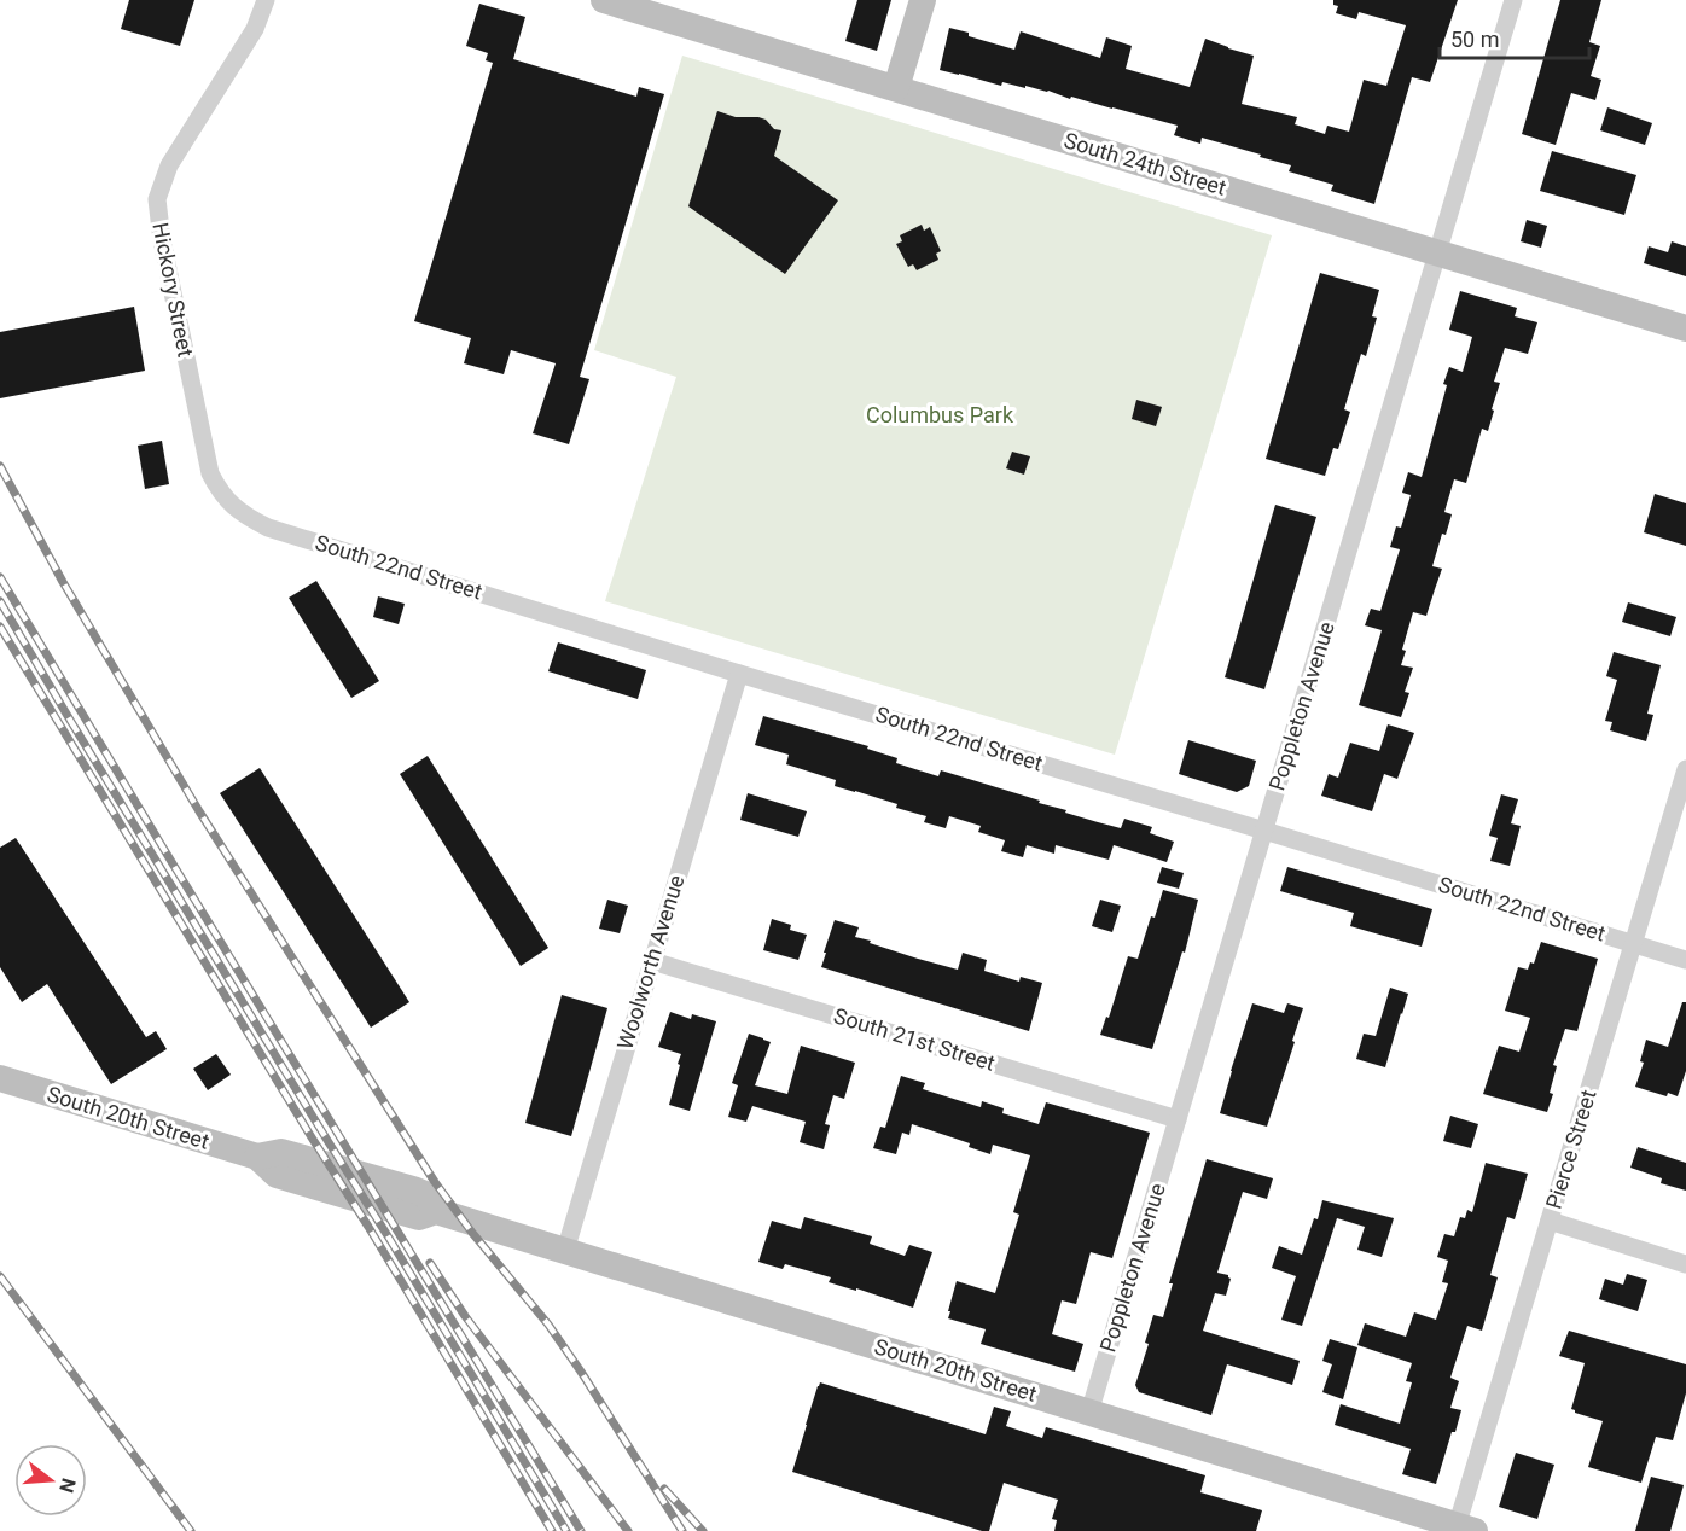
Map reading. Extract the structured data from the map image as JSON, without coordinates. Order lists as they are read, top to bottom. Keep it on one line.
{"streets":{"street":["South 24th Street","Hickory Street","South 22nd Street","Poppleton Avenue","Woolworth Avenue","South 21st Street","South 20th Street","Pierce Street"]},"crossings":[["South 24th Street","Poppleton Avenue"],["Hickory Street","South 22nd Street"],["South 22nd Street","Poppleton Avenue"],["South 22nd Street","Woolworth Avenue"],["South 22nd Street","Pierce Street"],["Poppleton Avenue","South 21st Street"],["Poppleton Avenue","South 20th Street"],["Woolworth Avenue","South 21st Street"],["Woolworth Avenue","South 20th Street"],["South 20th Street","Pierce Street"]],"parks":["Columbus Park"],"scale_bar":"50 m","north":"right"}
